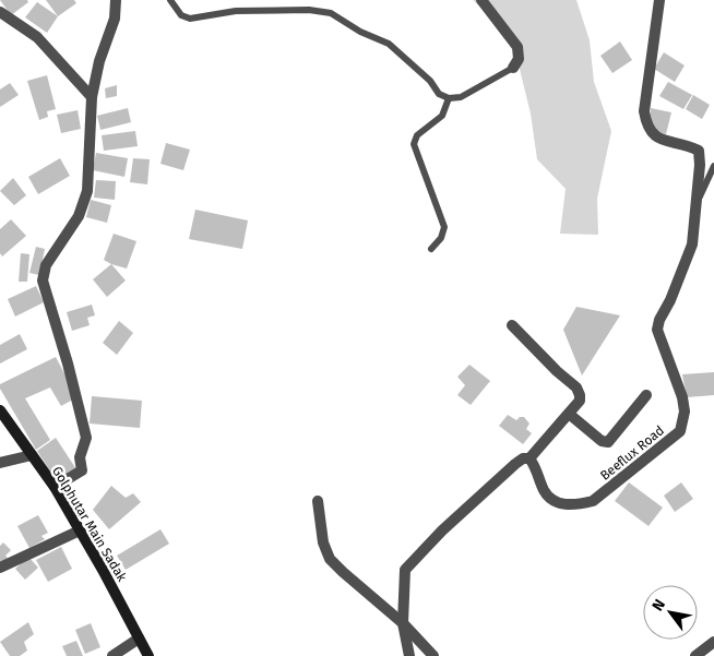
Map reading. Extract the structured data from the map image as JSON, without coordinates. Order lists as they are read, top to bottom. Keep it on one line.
{"streets":{"main road":["Golphutar Main Sadak"],"street":["Beeflux Road"]},"north":"top left"}
